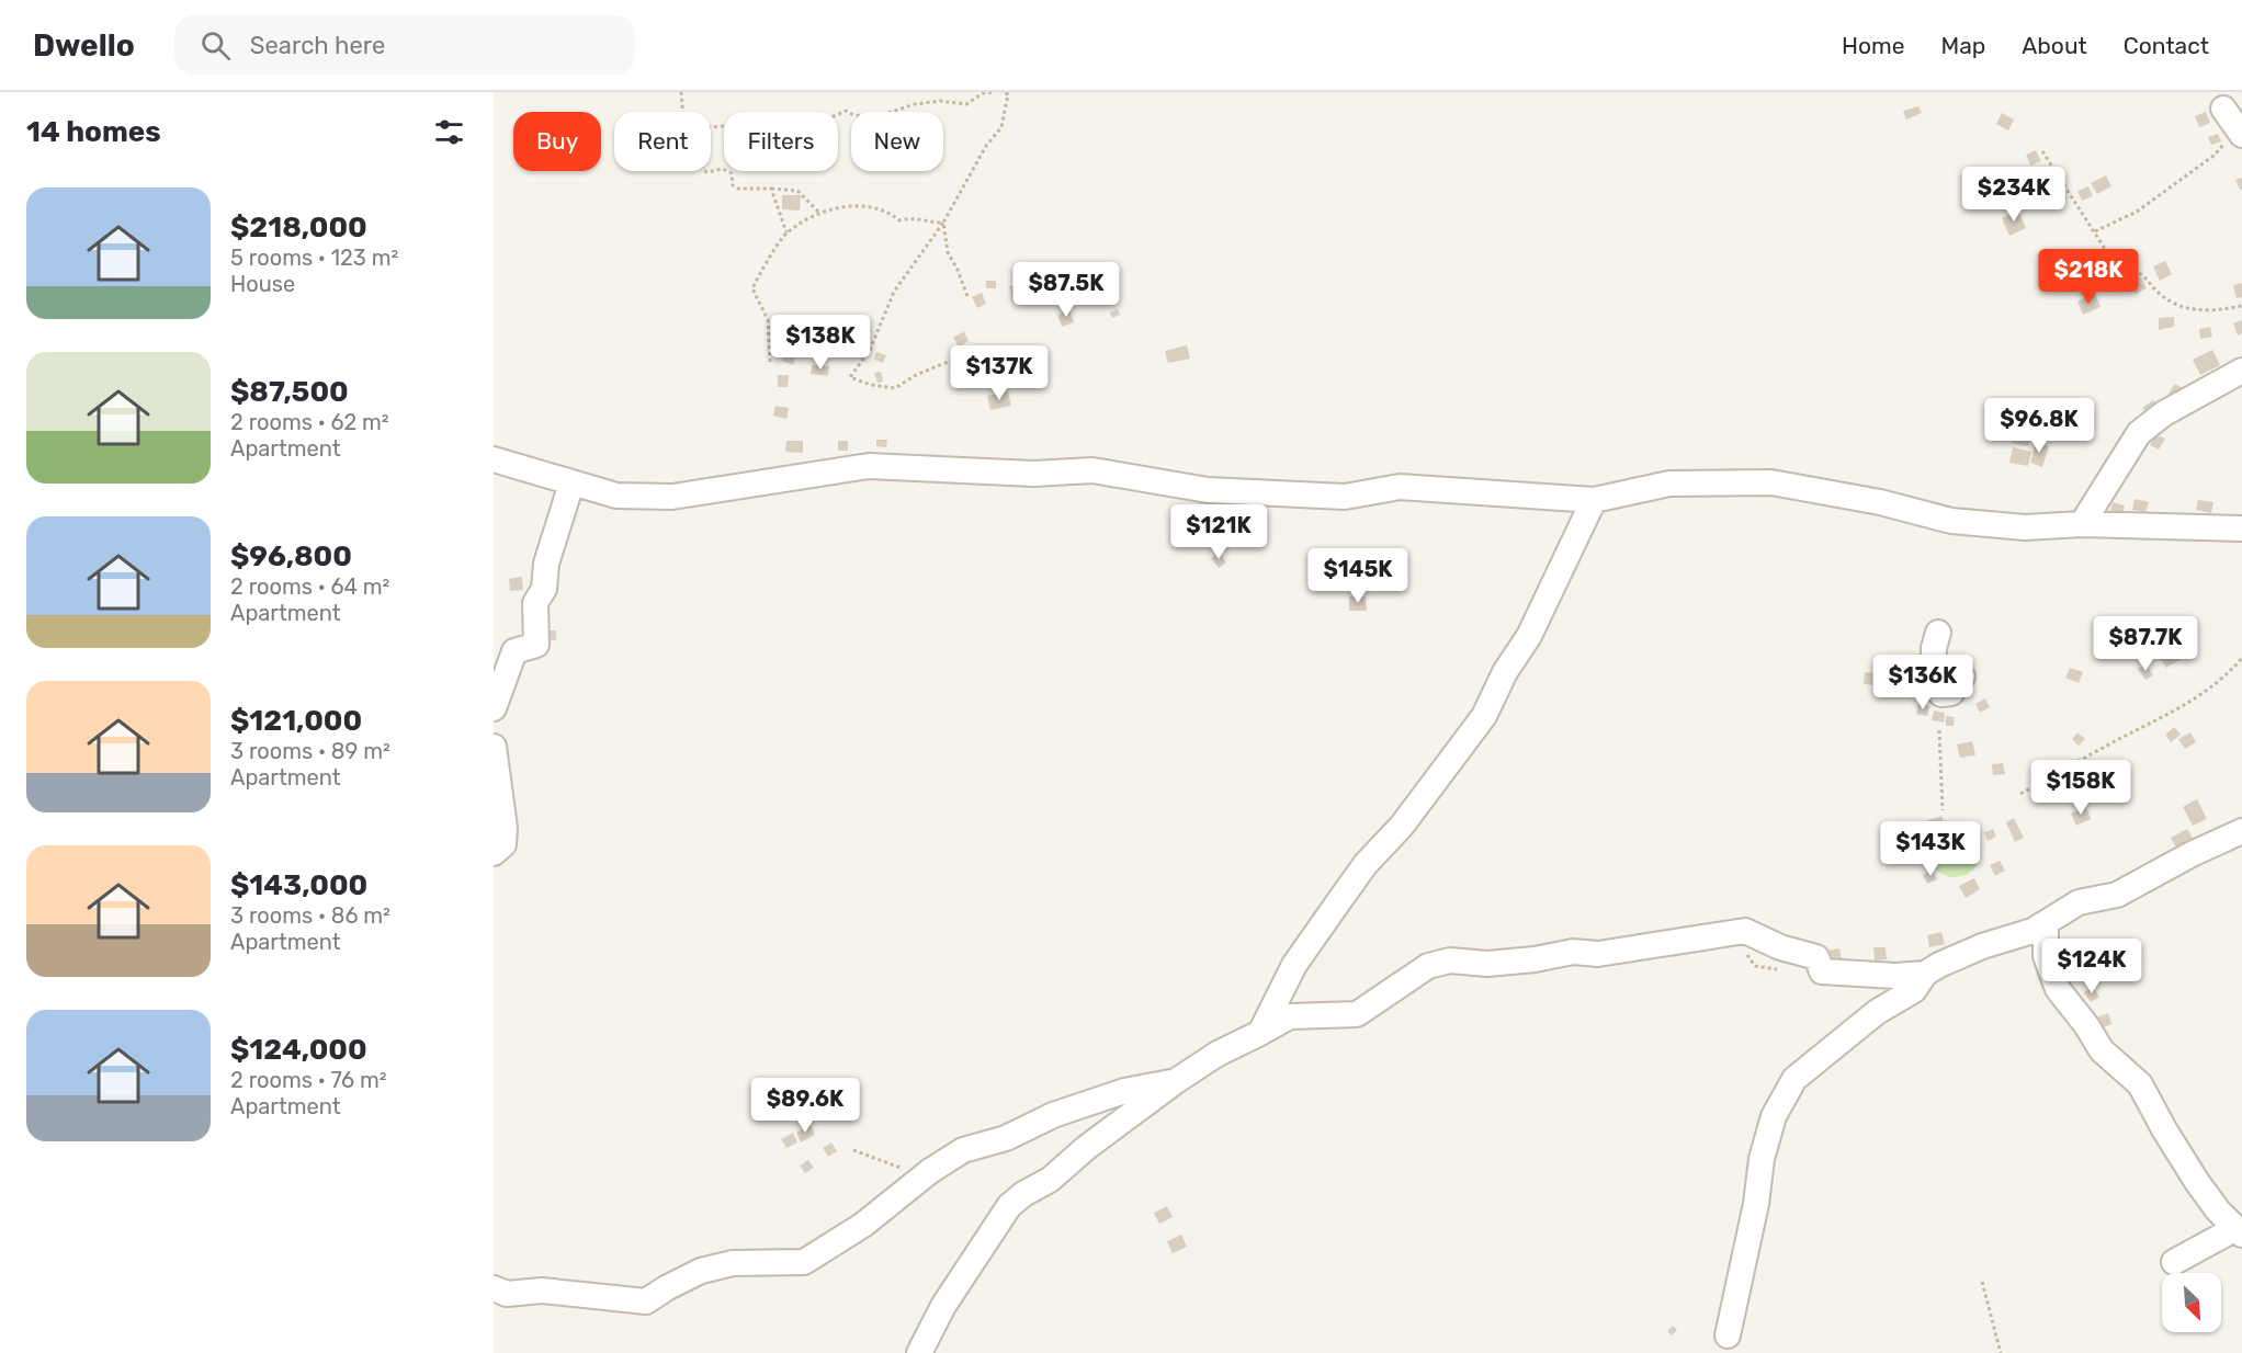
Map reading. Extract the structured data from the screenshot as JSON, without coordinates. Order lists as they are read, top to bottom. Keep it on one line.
{"north":"bottom right","page":{"header":"Dwello","search":"Search here","nav":["Home","Map","About","Contact"],"heading":"14 homes","chip":["Buy","Rent","Filters","New"],"price":["$234K","$218K","$87.5K","$138K","$137K","$96.8K","$121K","$145K","$87.7K","$136K","$158K","$143K","$124K","$89.6K"],"list":[{"name":"$218,000","note":"5 rooms · 123 m² · House"},{"name":"$87,500","note":"2 rooms · 62 m² · Apartment"},{"name":"$96,800","note":"2 rooms · 64 m² · Apartment"},{"name":"$121,000","note":"3 rooms · 89 m² · Apartment"},{"name":"$143,000","note":"3 rooms · 86 m² · Apartment"},{"name":"$124,000","note":"2 rooms · 76 m² · Apartment"}]}}
